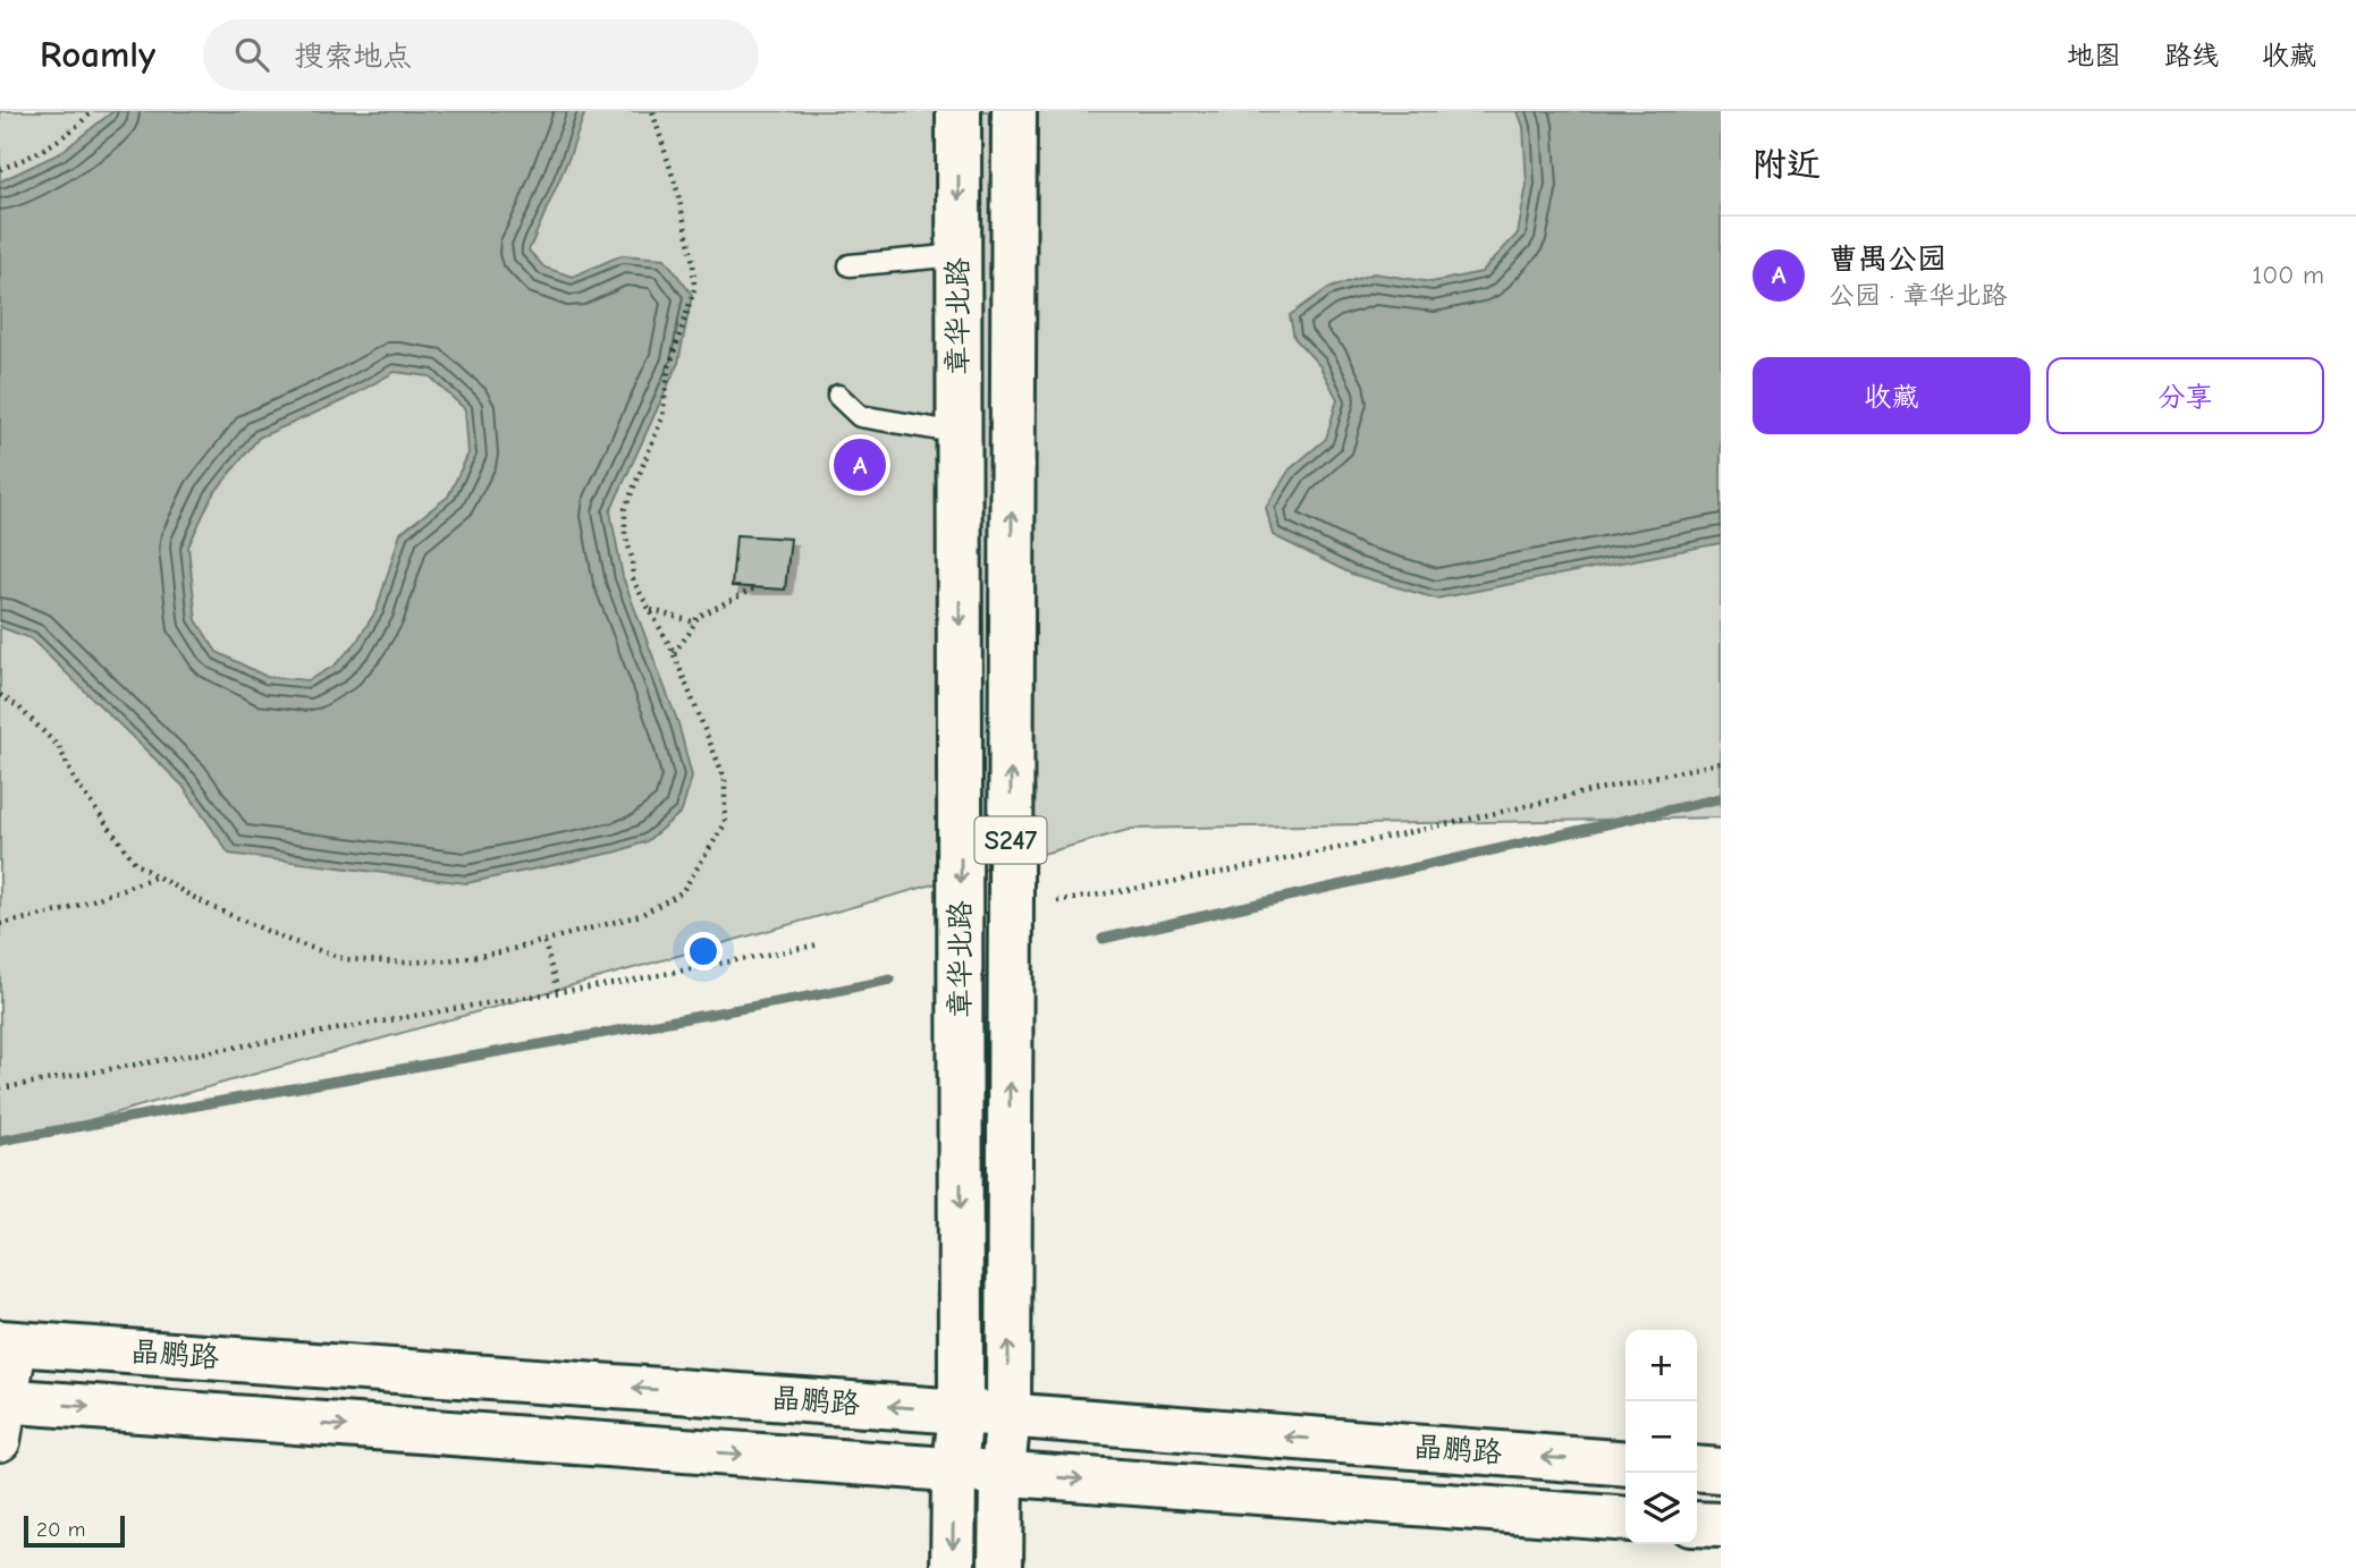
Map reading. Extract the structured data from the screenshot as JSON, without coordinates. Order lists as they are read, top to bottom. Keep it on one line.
{"streets":{"main road":["章华北路","S247","晶鹏路"]},"crossings":[["章华北路","晶鹏路"]],"scale_bar":"20 m","page":{"header":"Roamly","search":"搜索地点","nav":["地图","路线","收藏"],"heading":"附近","list":[{"mark":"A","name":"曹禺公园","note":"公园 · 章华北路","value":"100 m"}],"buttons":["收藏","分享"],"pins":"A","map_buttons":["+","−"],"scale":"20 m"}}
